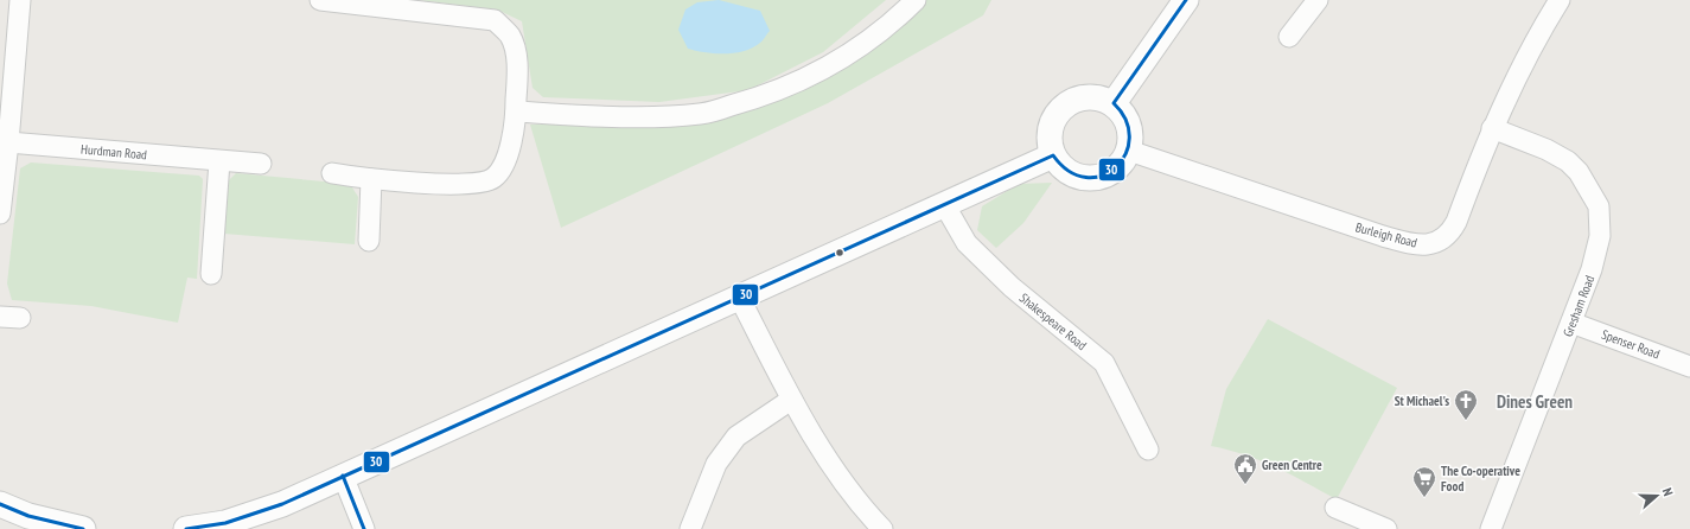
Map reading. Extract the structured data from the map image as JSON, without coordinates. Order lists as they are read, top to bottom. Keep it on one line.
{"streets":{"street":["Hurdman Road","Burleigh Road","Gresham Road","Shakespeare Road","Spenser Road"]},"crossings":[["Burleigh Road","Gresham Road"],["Gresham Road","Spenser Road"]],"districts":["Dines Green"],"places":{"church":["St Michael's"],"public building":["Green Centre"],"supermarket":["The Co-operative Food"]},"lines":["transit line 30"],"north":"right"}
